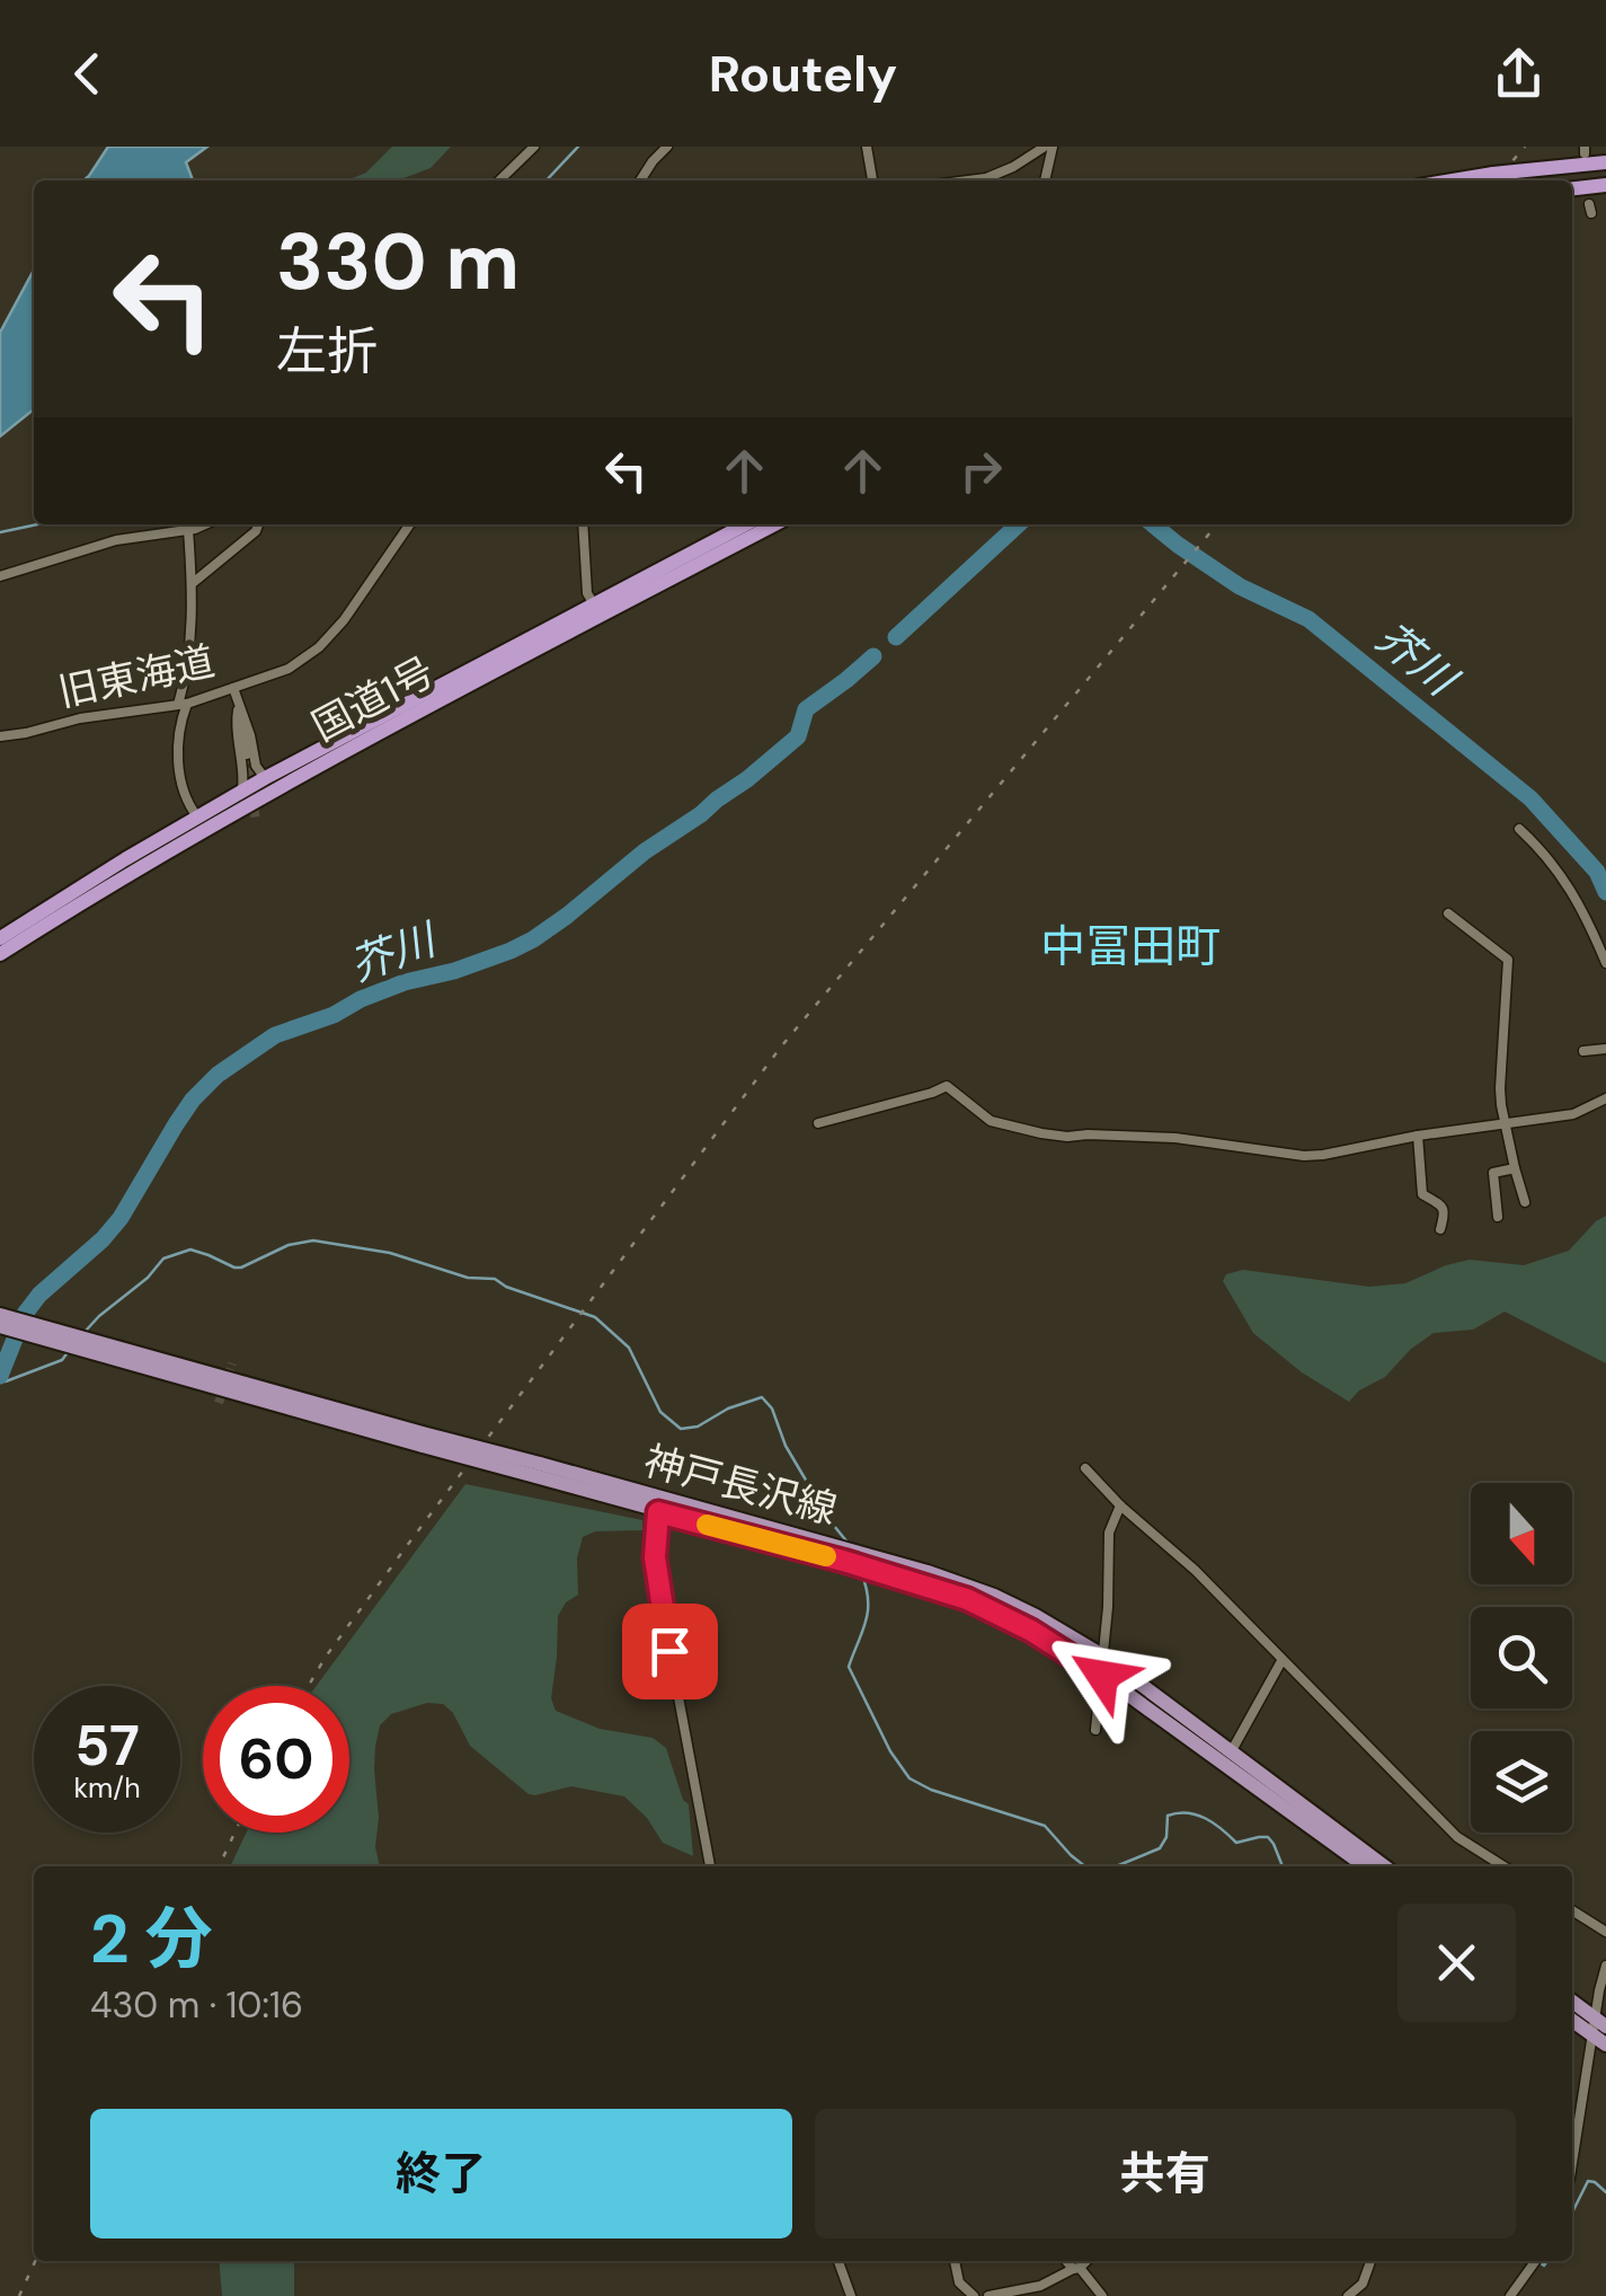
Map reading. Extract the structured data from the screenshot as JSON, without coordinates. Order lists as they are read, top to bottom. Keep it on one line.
{"streets":{"highway":["国道1号"],"main road":["神戸長沢線"],"street":["旧東海道"]},"districts":["中冨田町"],"water":["芥川"],"north":"bottom","page":{"header":"Routely","turn":["330 m","左折"],"speed":"57 km/h","limit":"60","heading":["2 分","430 m · 10:16"],"buttons":["終了","共有"]}}
